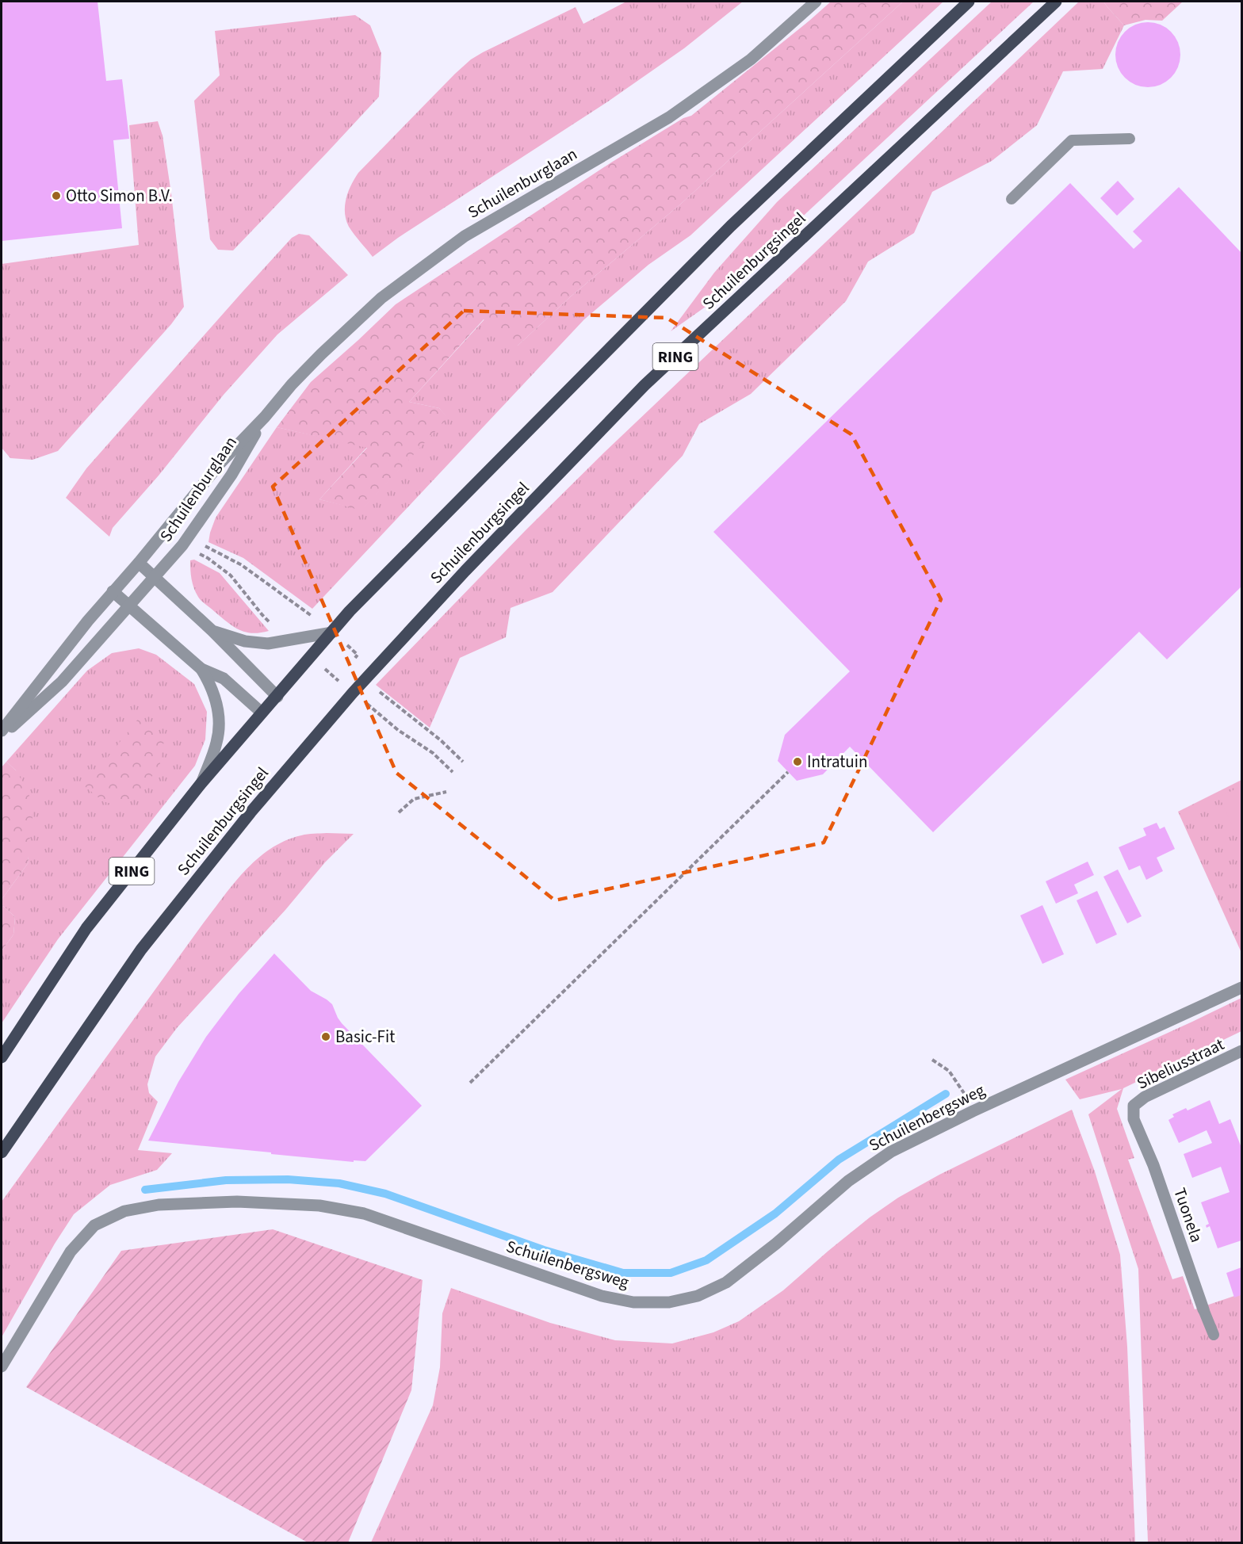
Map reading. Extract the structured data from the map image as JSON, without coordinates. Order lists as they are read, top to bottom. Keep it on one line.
{"streets":{"main road":["Schuilenburgsingel","RING"],"street":["Schuilenburglaan","Sibeliusstraat","Schuilenbergsweg","Tuonela"]},"crossings":[["Sibeliusstraat","Tuonela"]],"places":["Otto Simon B.V.","Intratuin","Basic-Fit"]}
